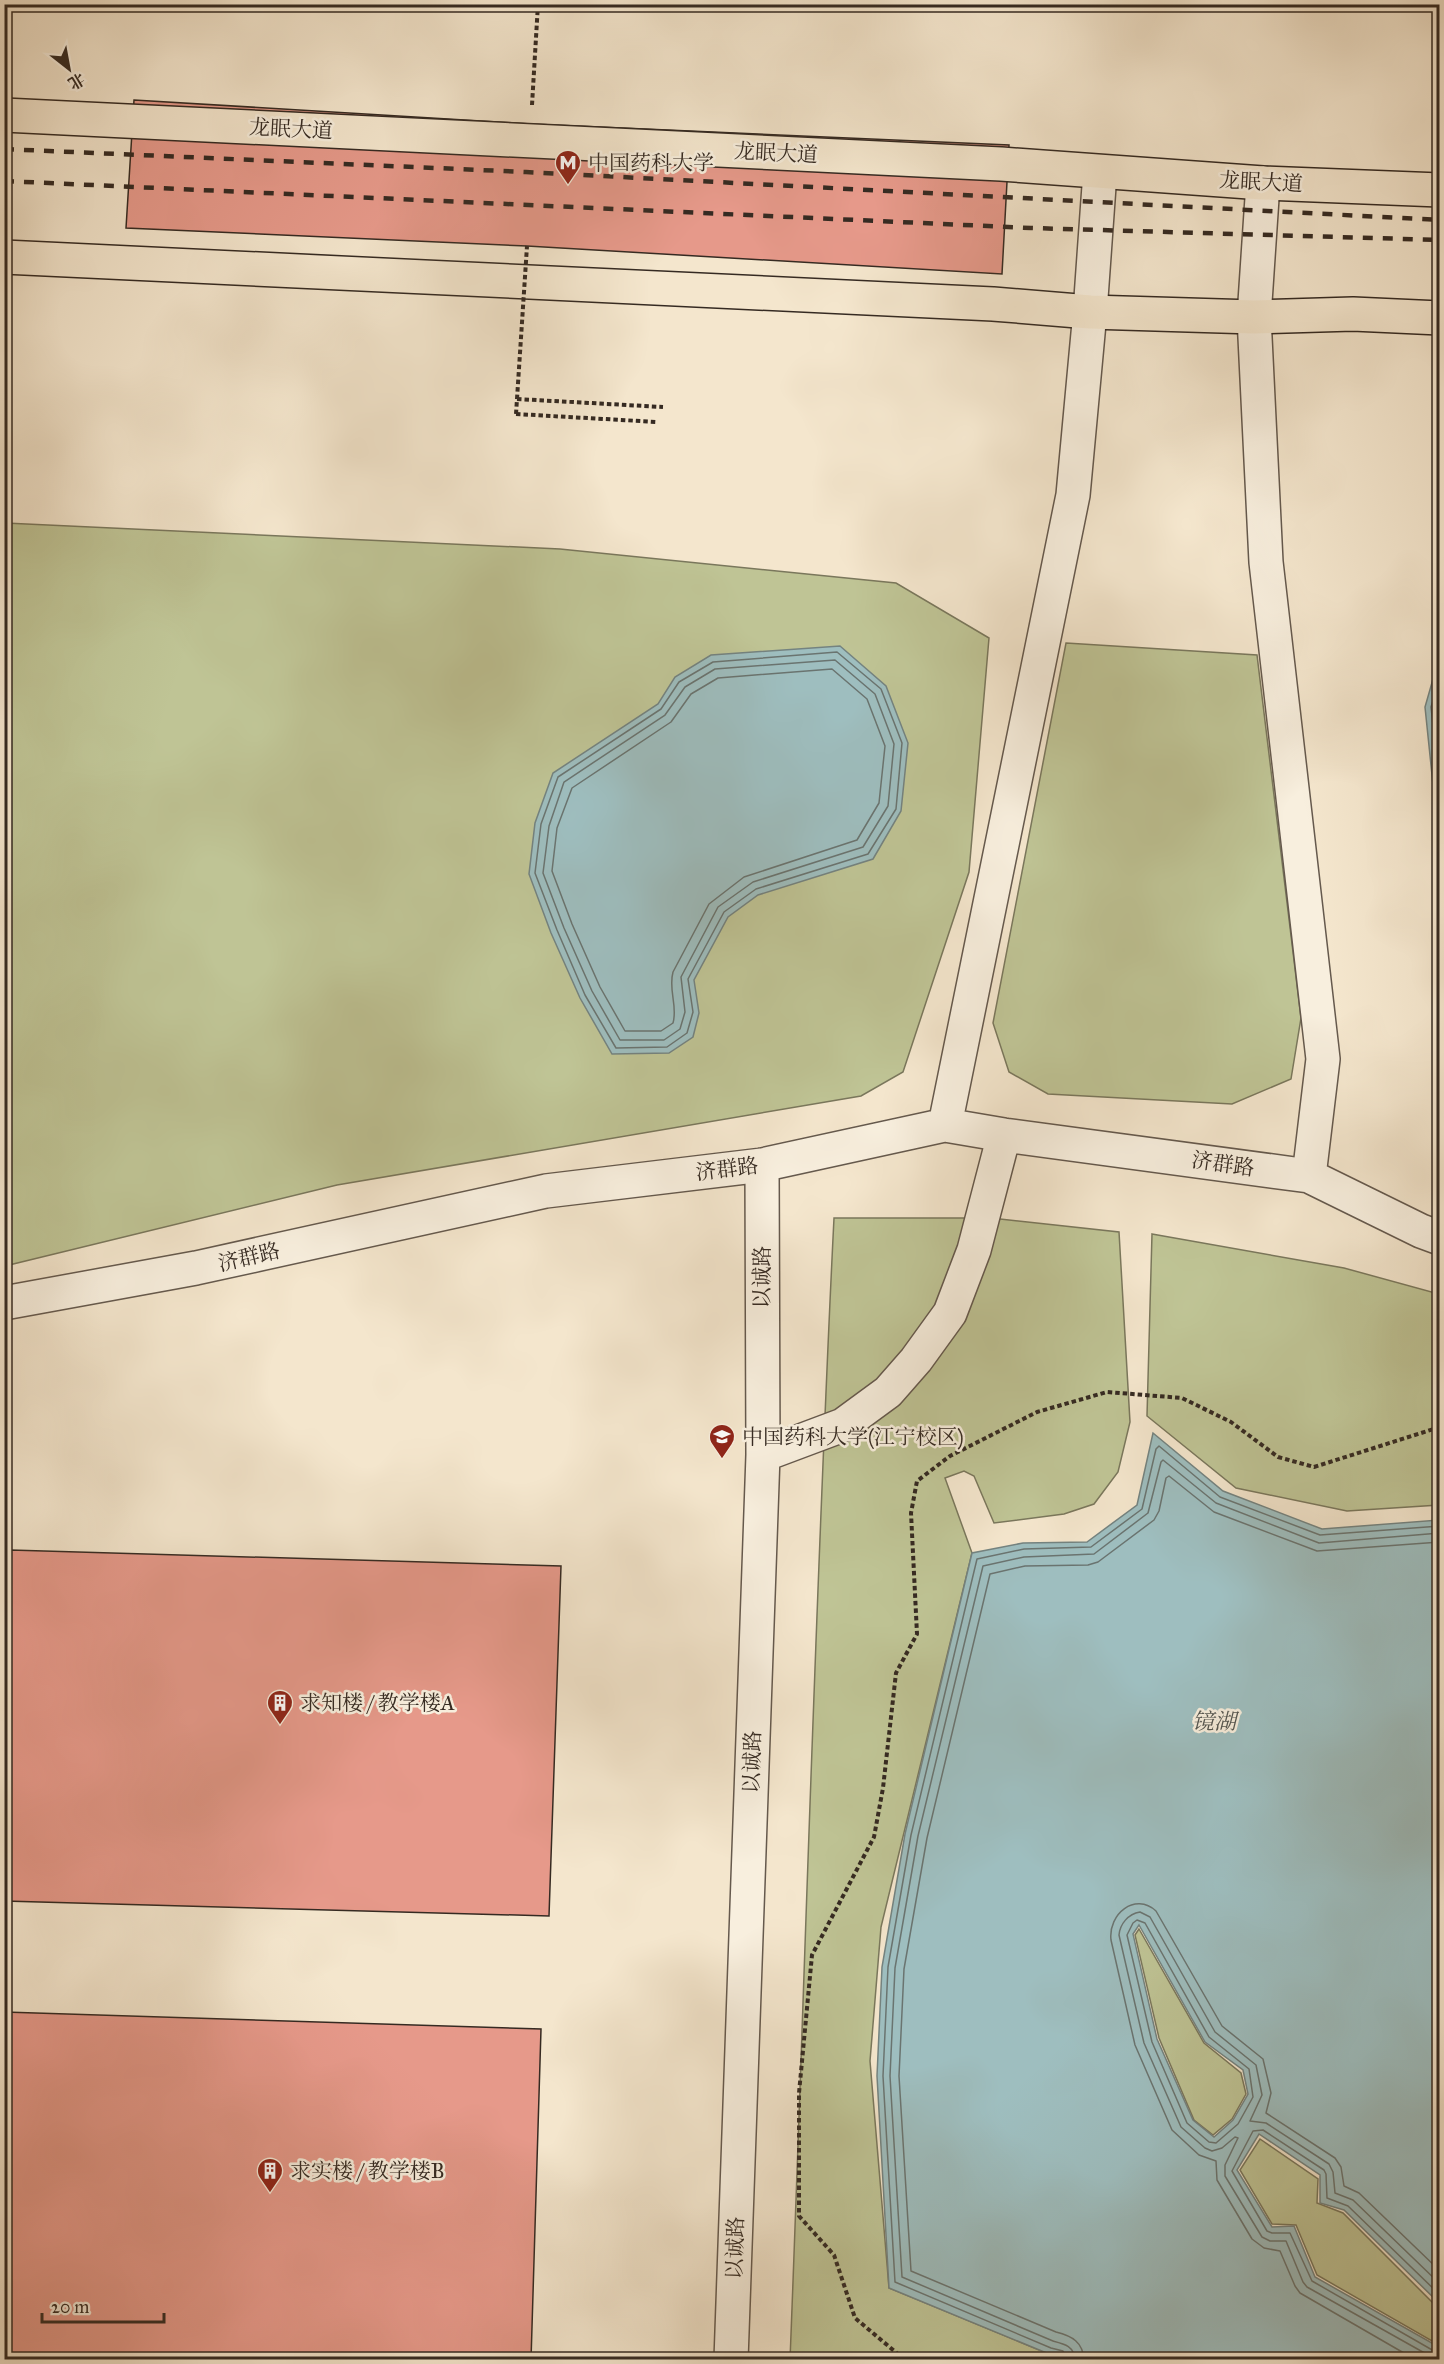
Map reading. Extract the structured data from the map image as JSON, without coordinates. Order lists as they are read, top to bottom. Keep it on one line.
{"streets":{"main road":["龙眠大道"],"street":["济群路","以诚路"]},"crossings":[["济群路","以诚路"]],"water":["镜湖"],"places":{"metro station":["中国药科大学"],"school or university":["中国药科大学(江宁校区)"],"building":["求知楼 / 教学楼A","求实楼 / 教学楼B"]},"scale_bar":"20 m","north":"bottom right"}
